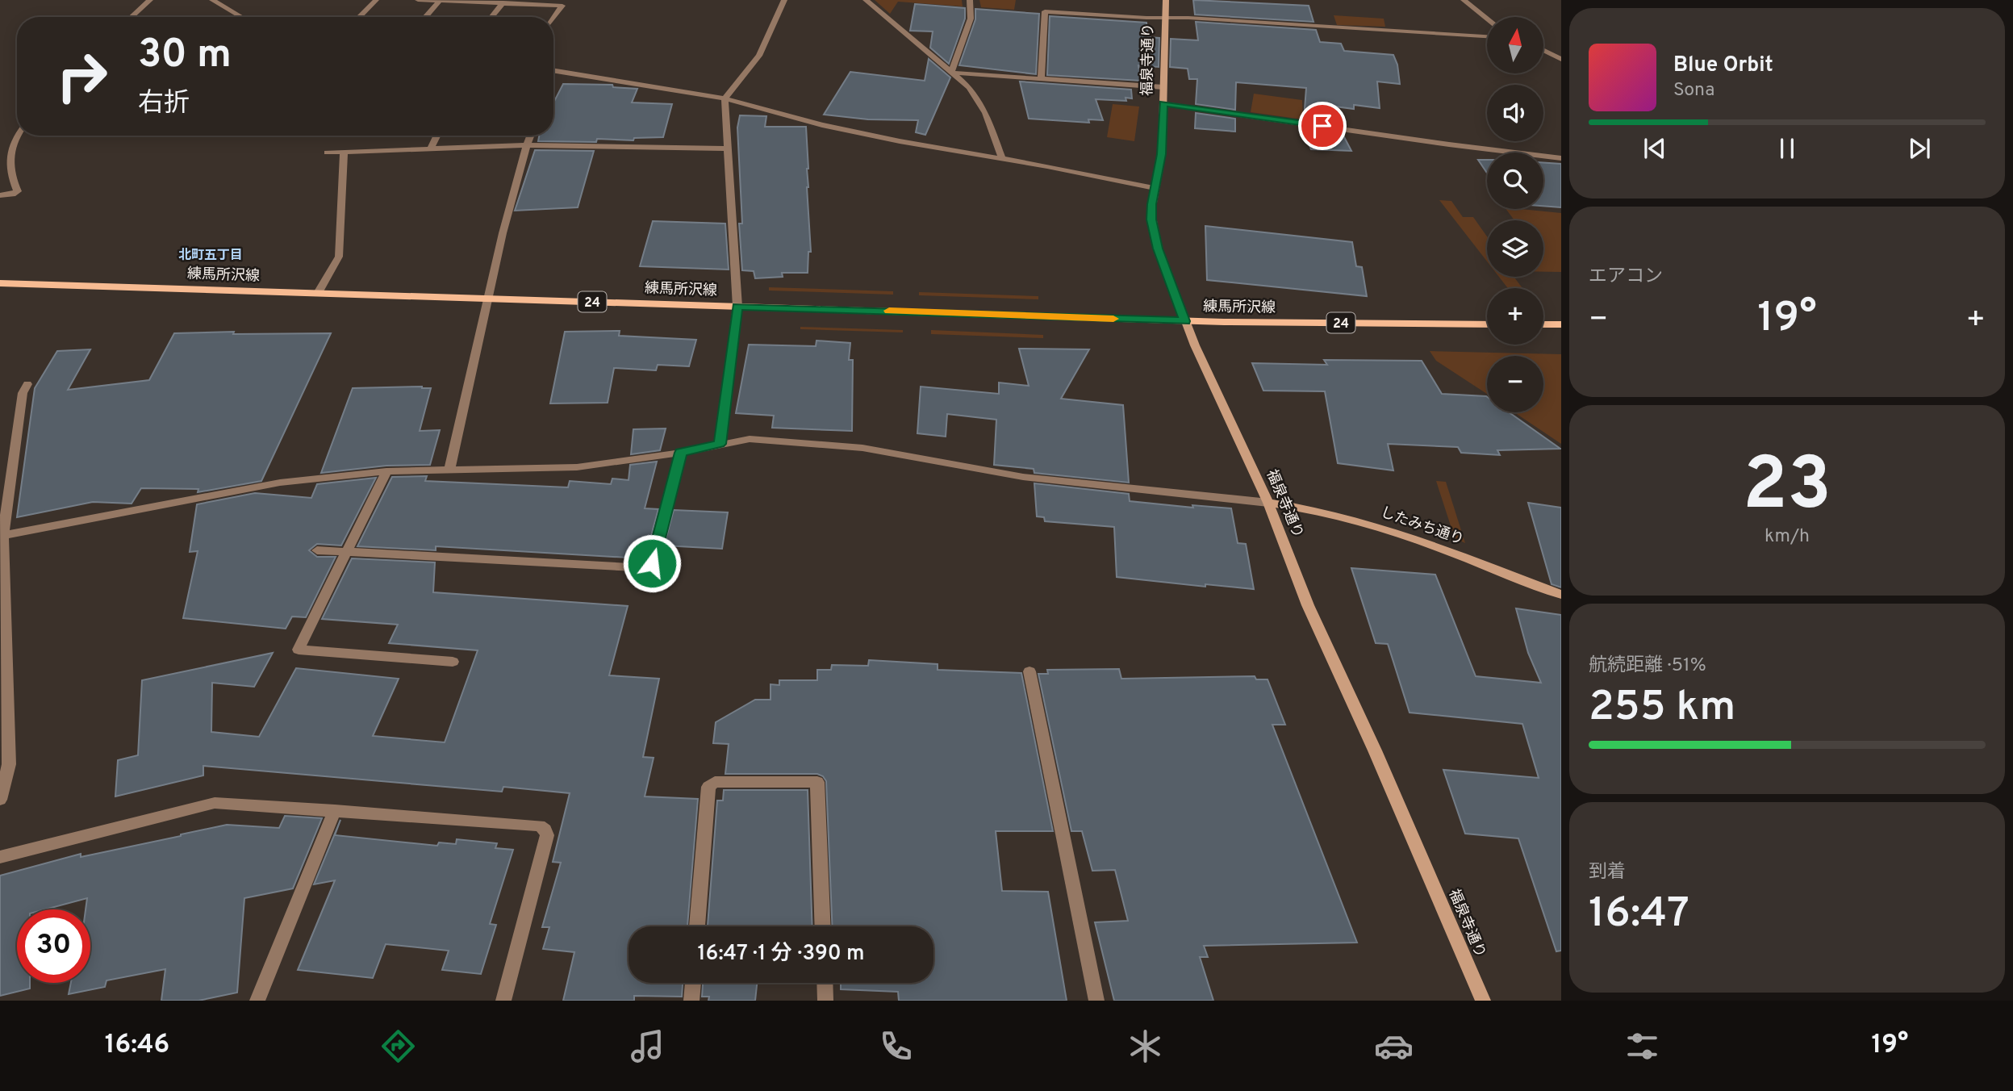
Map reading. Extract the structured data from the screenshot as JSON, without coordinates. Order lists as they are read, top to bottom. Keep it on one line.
{"streets":{"main road":["練馬所沢線","24"],"street":["福泉寺通り","したみち通り"]},"crossings":[["福泉寺通り","練馬所沢線"],["福泉寺通り","したみち通り"]],"districts":["北町五丁目"],"north":"top","page":{"map_buttons":["+","−"],"turn":["30 m","右折"],"song":["Blue Orbit","Sona"],"tile":["エアコン",["23","km/h"],["航続距離 · 51%","255 km"],["到着","16:47"]],"heat":["−","19°","+"],"limit":"30","trip":"16:47 · 1 分 · 390 m","tabs":["16:46","19°"]}}
